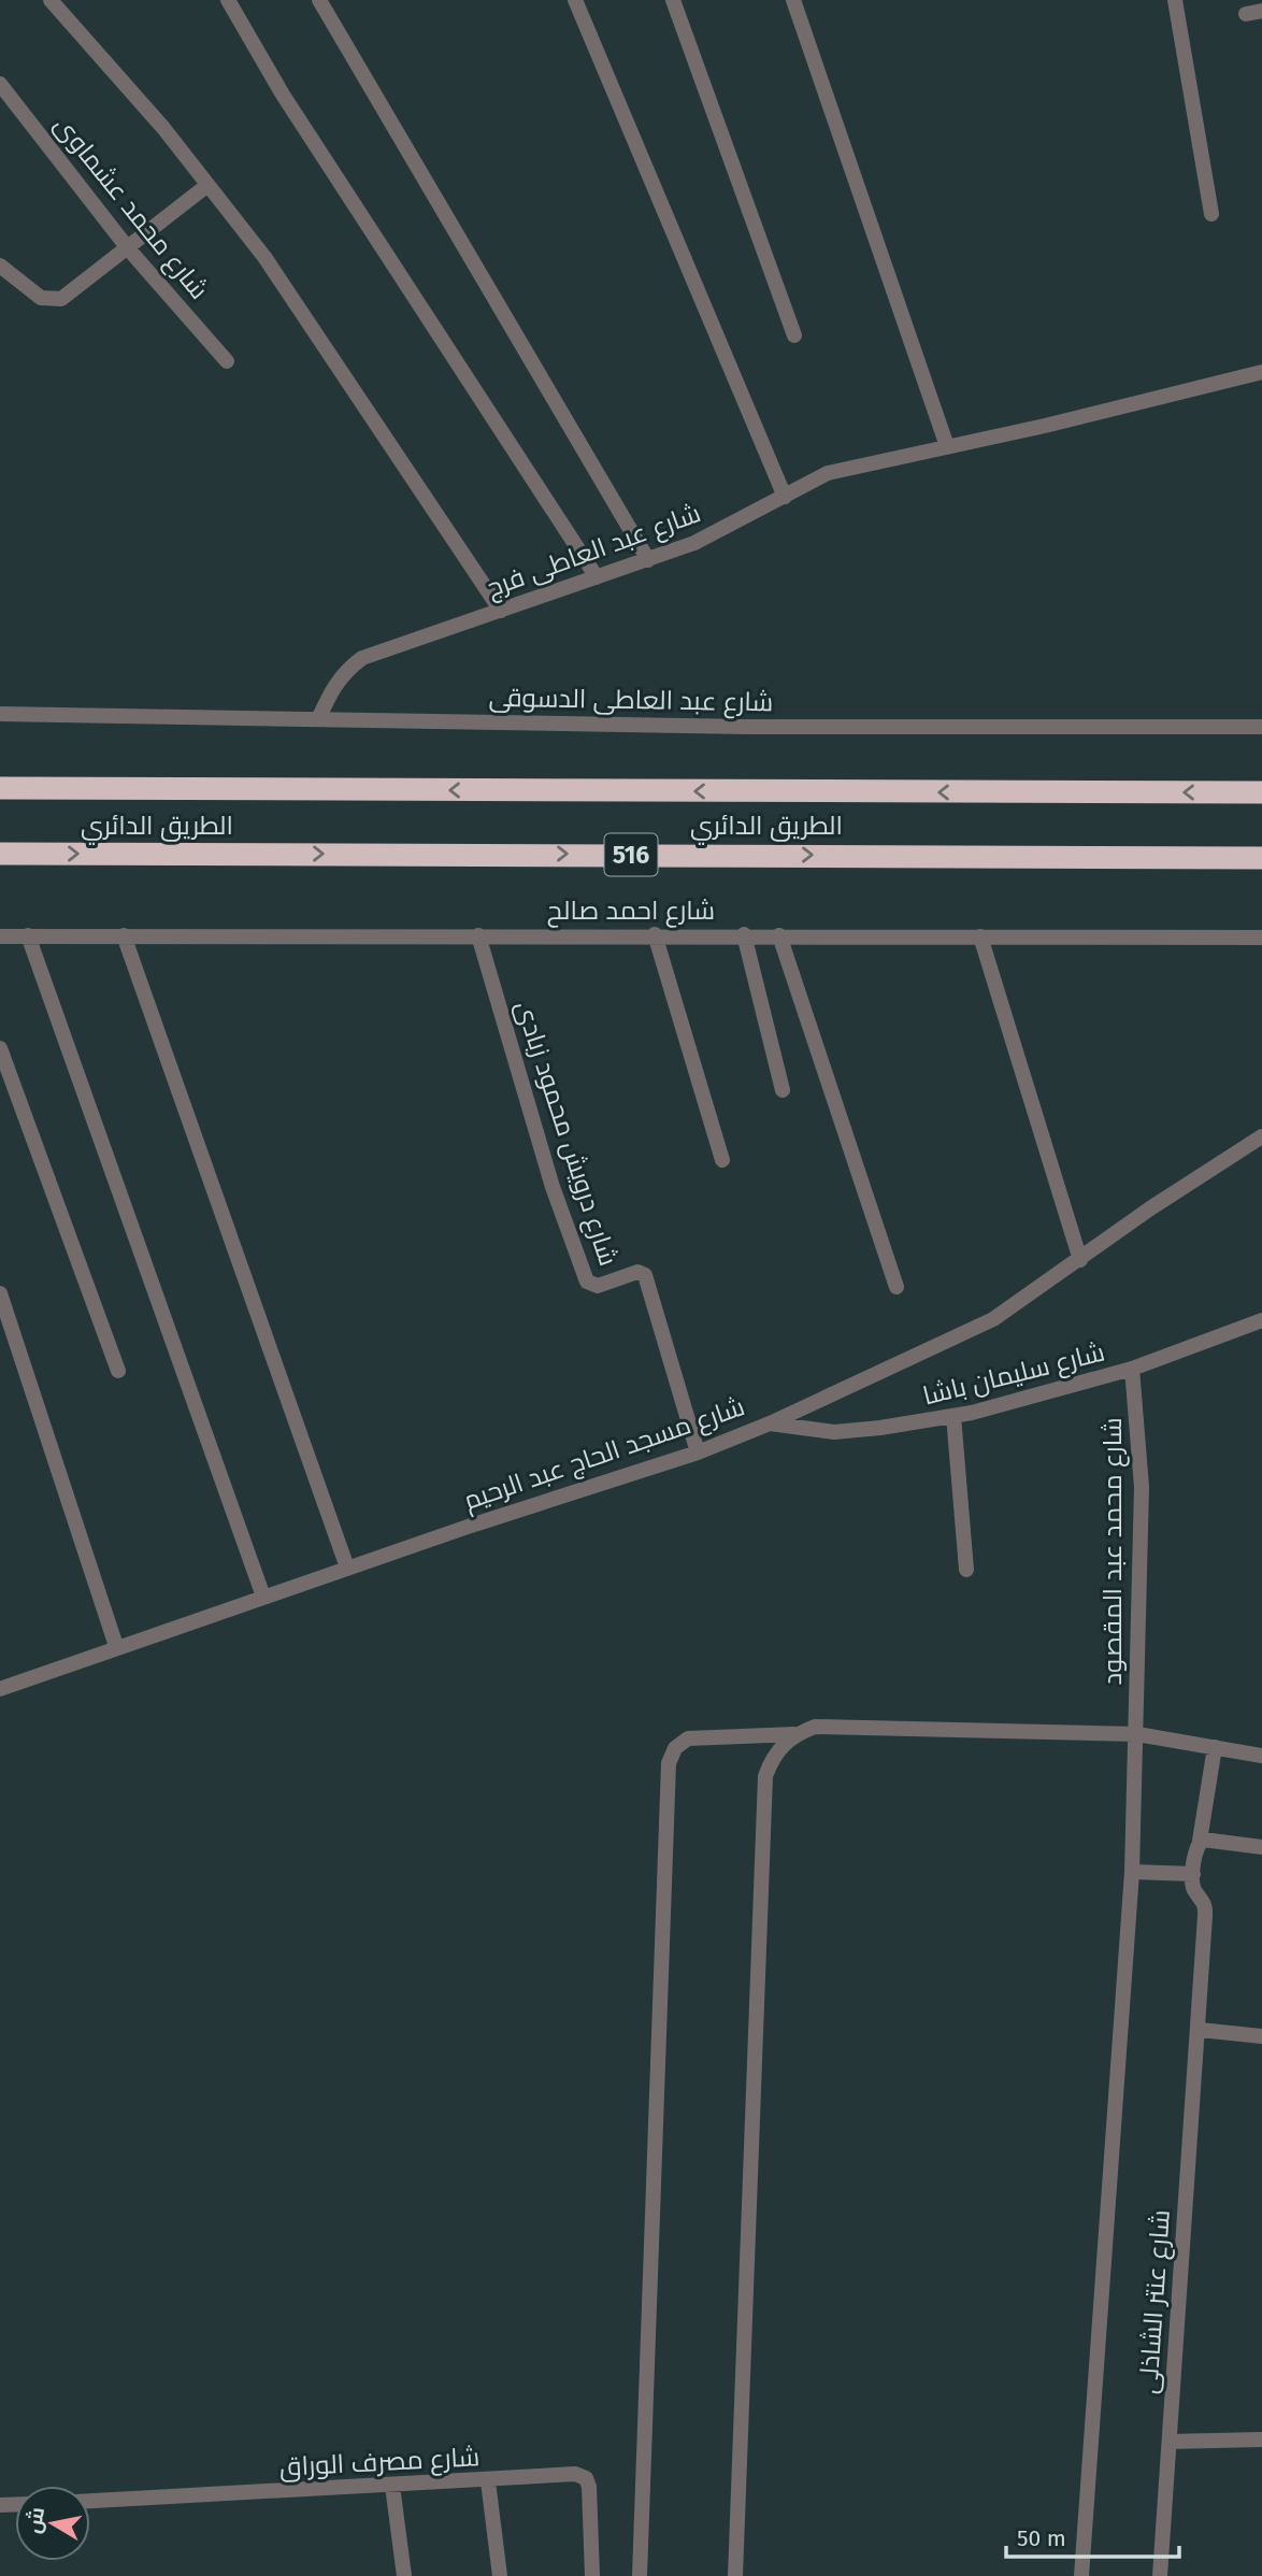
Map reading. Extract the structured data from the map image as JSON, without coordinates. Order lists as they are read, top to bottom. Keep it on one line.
{"streets":{"highway":["الطريق الدائري","516"],"street":["شارع محمد عشماوى","شارع عبد العاطى فرج","شارع عبد العاطى الدسوقى","شارع احمد صالح","شارع درويش محمود زبادى","شارع سليمان باشا","شارع مسجد الحاج عبد الرحيم","شارع محمد عبد المقصود","شارع عنتر الشاذلى","شارع مصرف الوراق"]},"crossings":[["شارع عبد العاطى فرج","شارع عبد العاطى الدسوقى"],["شارع احمد صالح","شارع درويش محمود زبادى"],["شارع درويش محمود زبادى","شارع مسجد الحاج عبد الرحيم"],["شارع سليمان باشا","شارع مسجد الحاج عبد الرحيم"],["شارع سليمان باشا","شارع محمد عبد المقصود"]],"scale_bar":"50 m","north":"left"}
